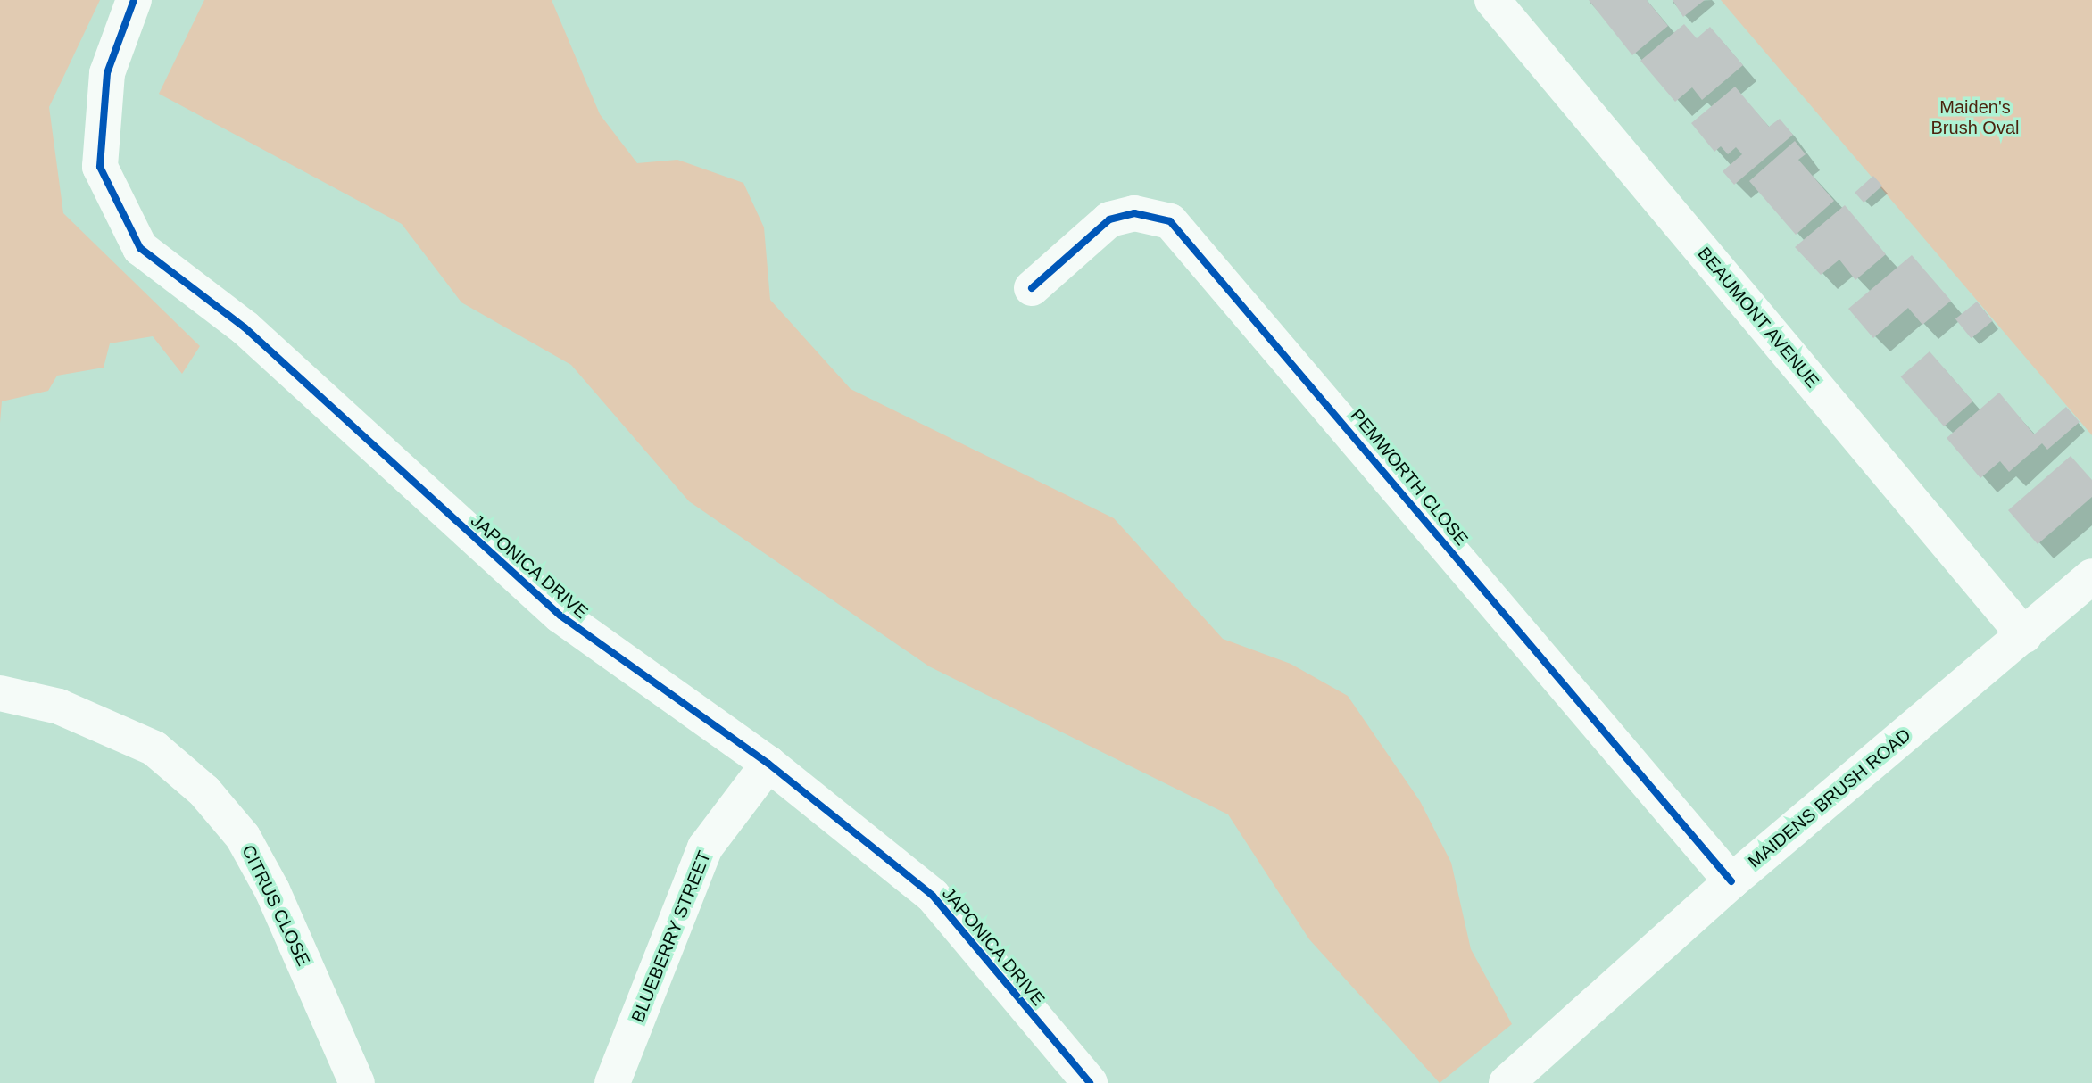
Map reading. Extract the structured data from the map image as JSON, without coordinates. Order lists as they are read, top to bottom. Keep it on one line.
{"streets":{"street":["BEAUMONT AVENUE","PEMWORTH CLOSE","JAPONICA DRIVE","MAIDENS BRUSH ROAD","CITRUS CLOSE","BLUEBERRY STREET"]},"crossings":[["BEAUMONT AVENUE","MAIDENS BRUSH ROAD"],["PEMWORTH CLOSE","MAIDENS BRUSH ROAD"],["JAPONICA DRIVE","BLUEBERRY STREET"]],"parks":["Maiden's Brush Oval"]}
